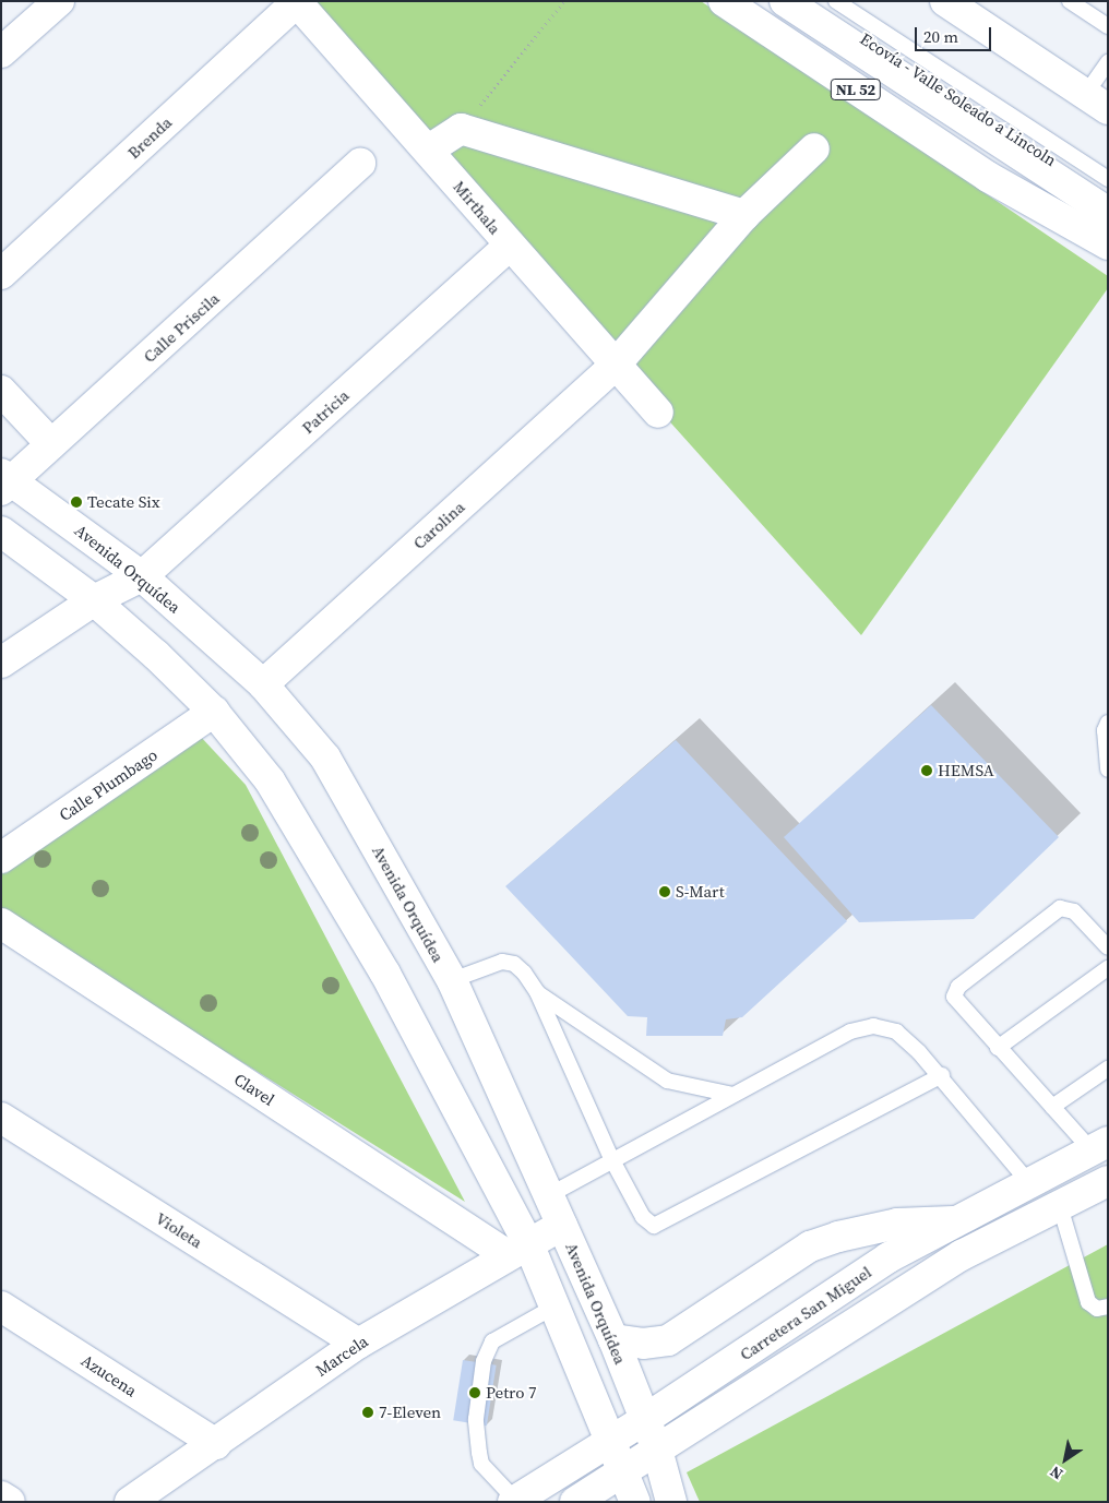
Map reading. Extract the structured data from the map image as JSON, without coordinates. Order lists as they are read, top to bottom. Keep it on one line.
{"streets":{"street":["NL 52","Brenda","Mirthala","Calle Priscila","Patricia","Carolina","Avenida Orquídea","Calle Plumbago","Clavel","Violeta","Carretera San Miguel","Marcela","Azucena"],"lane":["Ecovía - Valle Soleado a Lincoln"]},"crossings":[["Brenda","Mirthala"],["Mirthala","Patricia"],["Mirthala","Carolina"],["Calle Priscila","Avenida Orquídea"],["Patricia","Avenida Orquídea"],["Carolina","Avenida Orquídea"],["Avenida Orquídea","Carretera San Miguel"],["Avenida Orquídea","Marcela"],["Clavel","Marcela"],["Violeta","Marcela"],["Marcela","Azucena"]],"places":["Tecate Six","HEMSA","S-Mart","Petro 7","7-Eleven"],"scale_bar":"20 m","north":"bottom left"}
